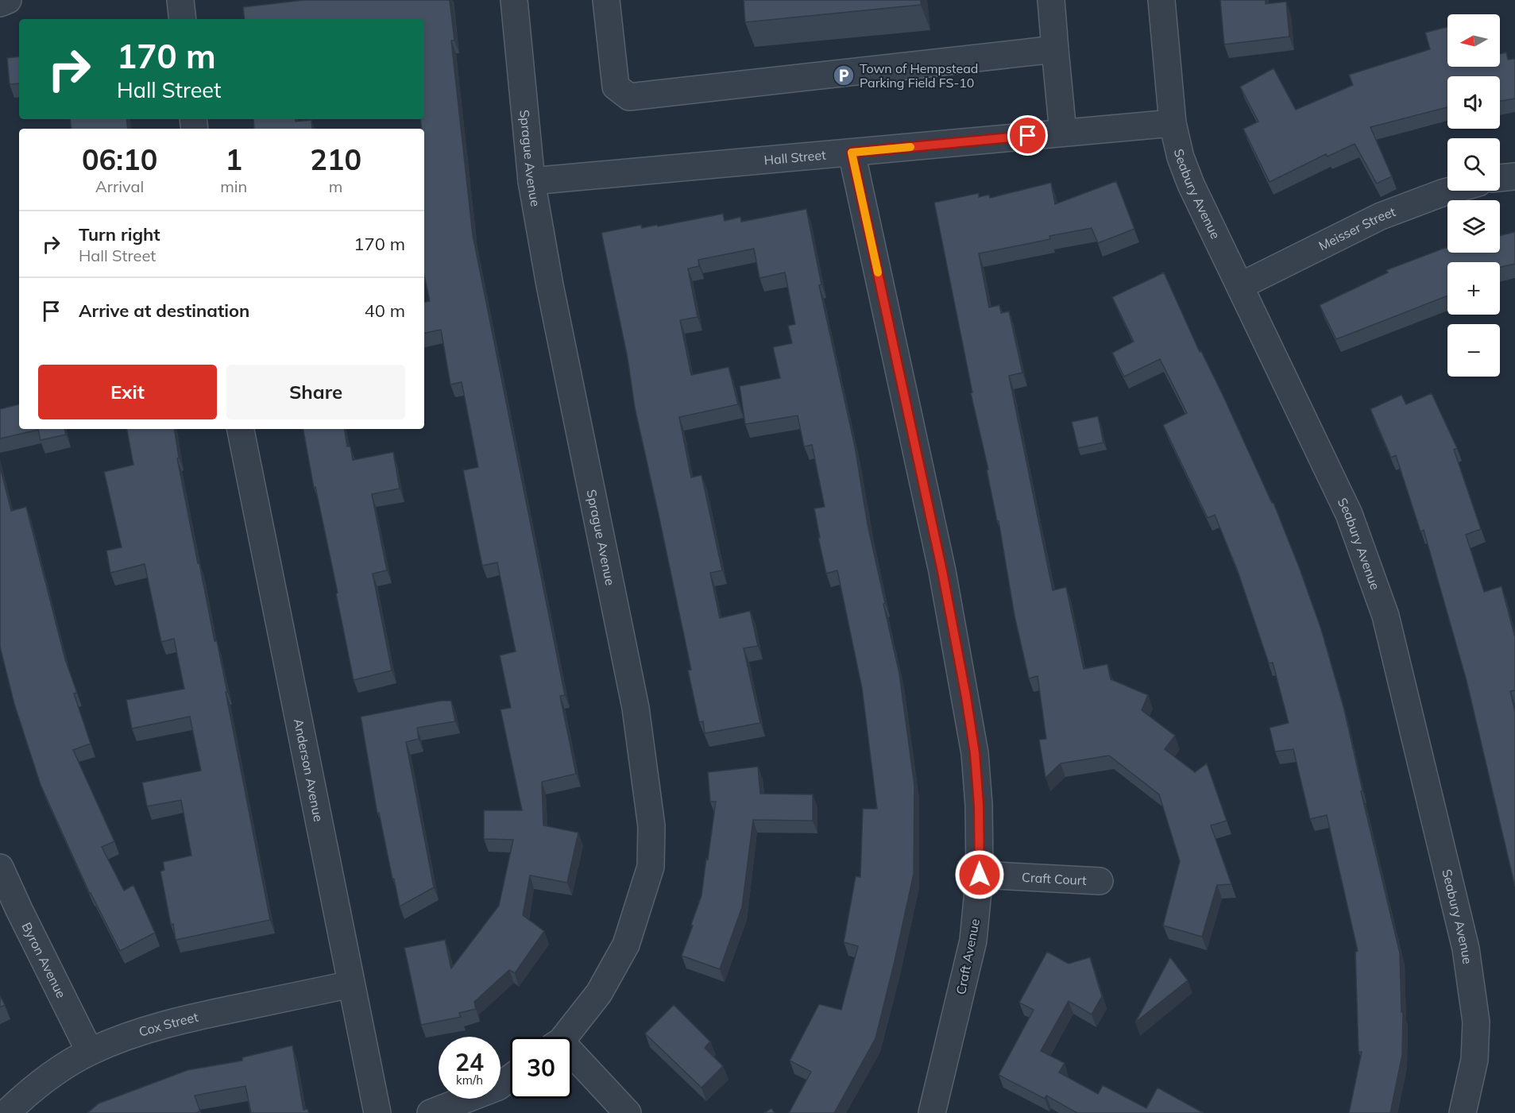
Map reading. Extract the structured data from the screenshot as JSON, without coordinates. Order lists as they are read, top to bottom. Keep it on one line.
{"streets":{"street":["Sprague Avenue","Hall Street","Seabury Avenue","Meisser Street","Anderson Avenue","Craft Court","Craft Avenue","Byron Avenue","Cox Street"]},"crossings":[["Sprague Avenue","Hall Street"],["Hall Street","Seabury Avenue"],["Hall Street","Craft Avenue"],["Seabury Avenue","Meisser Street"],["Anderson Avenue","Cox Street"],["Craft Court","Craft Avenue"],["Byron Avenue","Cox Street"]],"places":{"parking":["Town of Hempstead Parking Field FS-10"]},"north":"left","page":{"map_buttons":["+","−"],"turn":["170 m","Hall Street"],"eta":["06:10","Arrival","1","min","210","m"],"list":[{"name":"Turn right","note":"Hall Street","value":"170 m"},{"name":"Arrive at destination","value":"40 m"}],"buttons":["Exit","Share"],"speed":"24 km/h","limit":"30"}}
